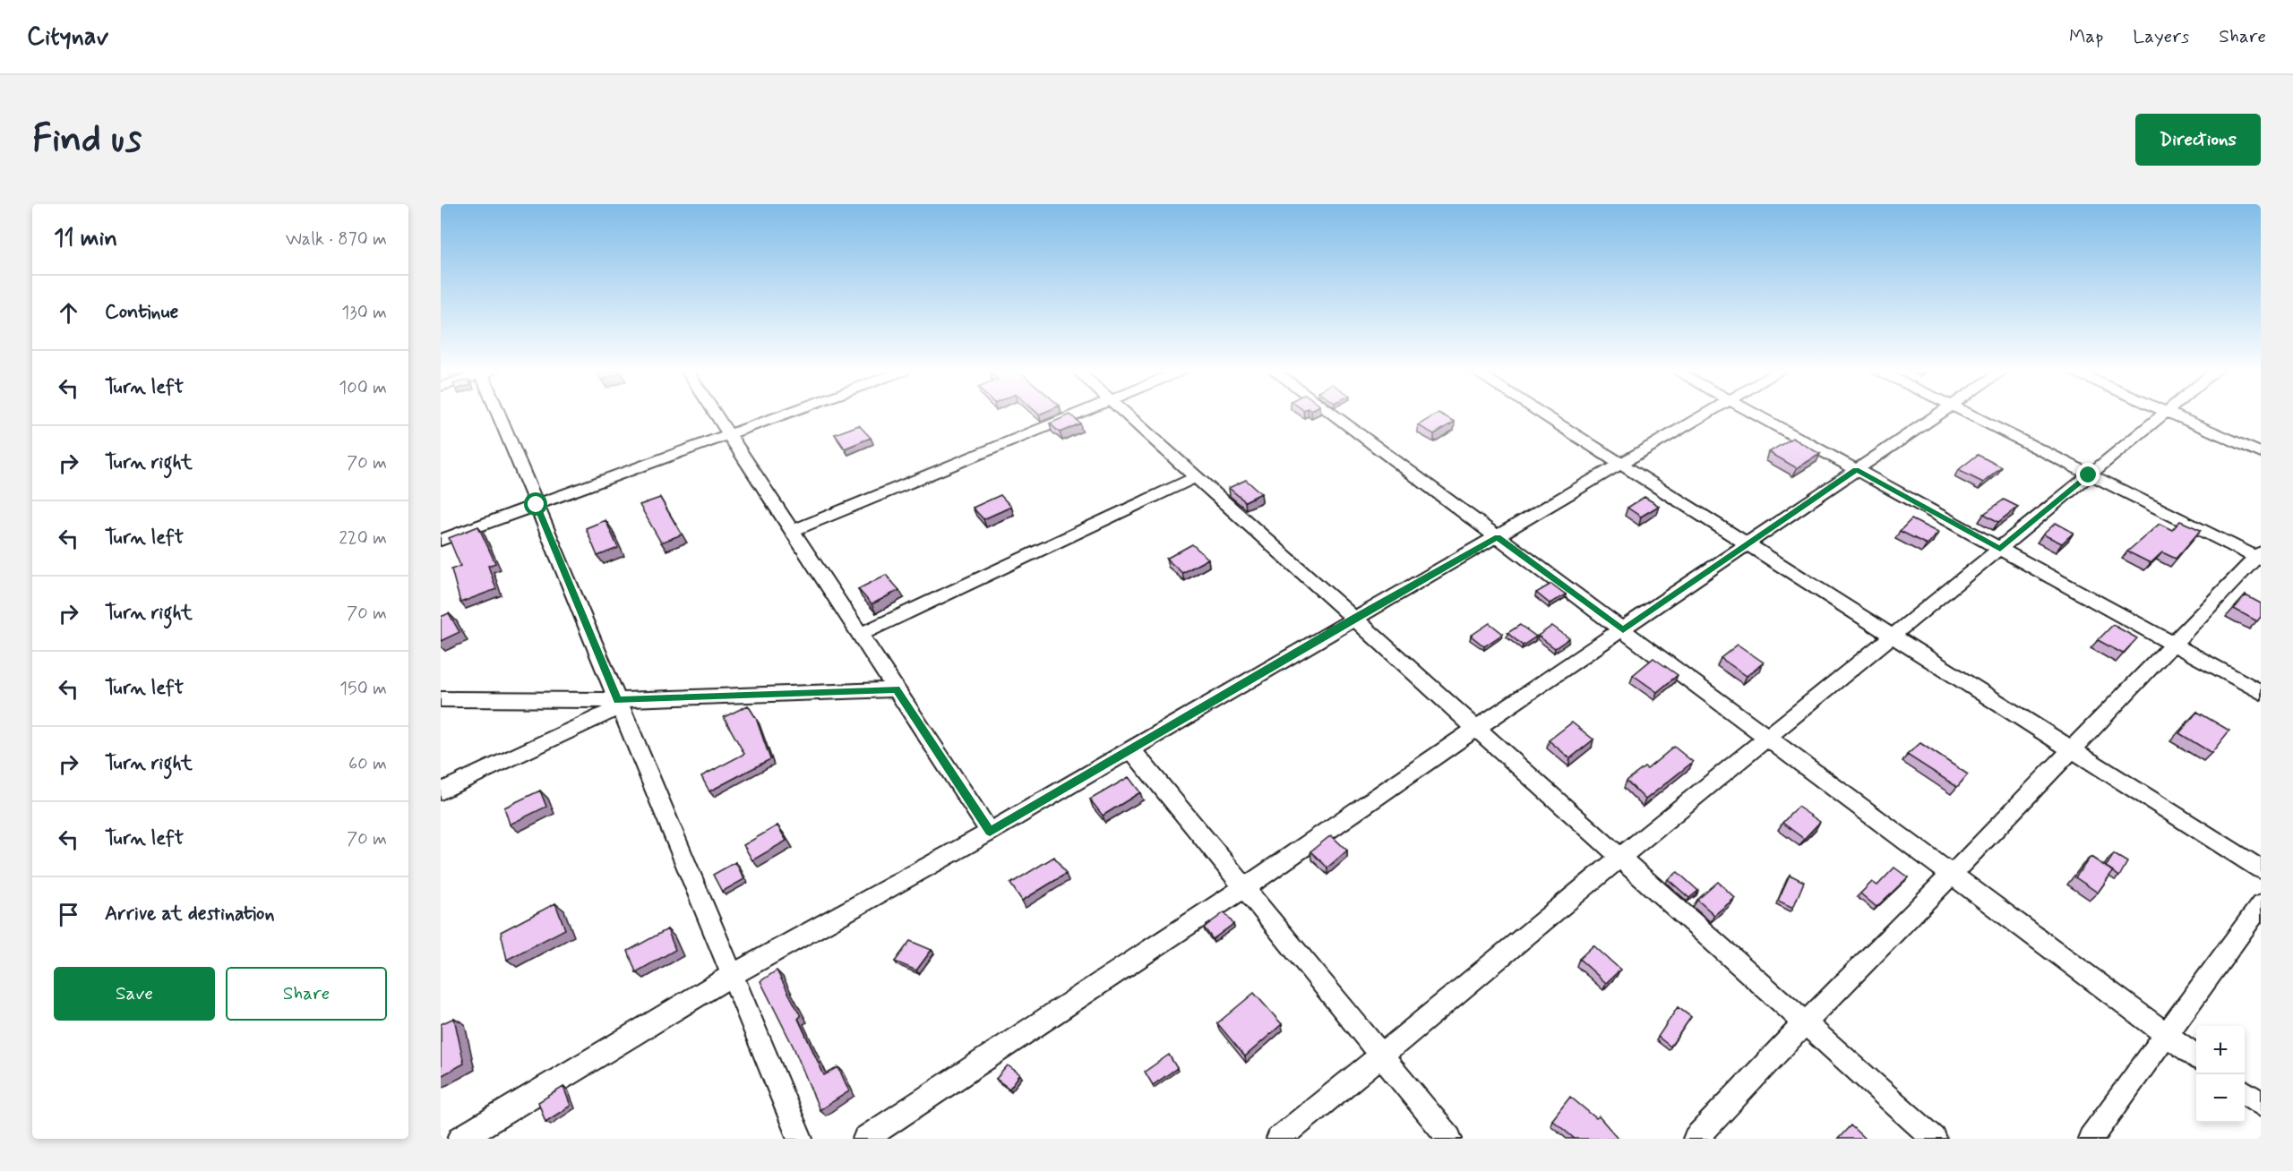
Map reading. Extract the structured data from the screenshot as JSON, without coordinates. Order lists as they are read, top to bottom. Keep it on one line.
{"page":{"header":"Citynav","nav":["Map","Layers","Share"],"buttons":["Directions",["Save","Share"]],"title":"Find us","heading":["11 min","Walk · 870 m"],"list":[["Continue","130 m"],["Turn left","100 m"],["Turn right","70 m"],["Turn left","220 m"],["Turn right","70 m"],["Turn left","150 m"],["Turn right","60 m"],["Turn left","70 m"],"Arrive at destination"],"map_buttons":["+","−"]}}
